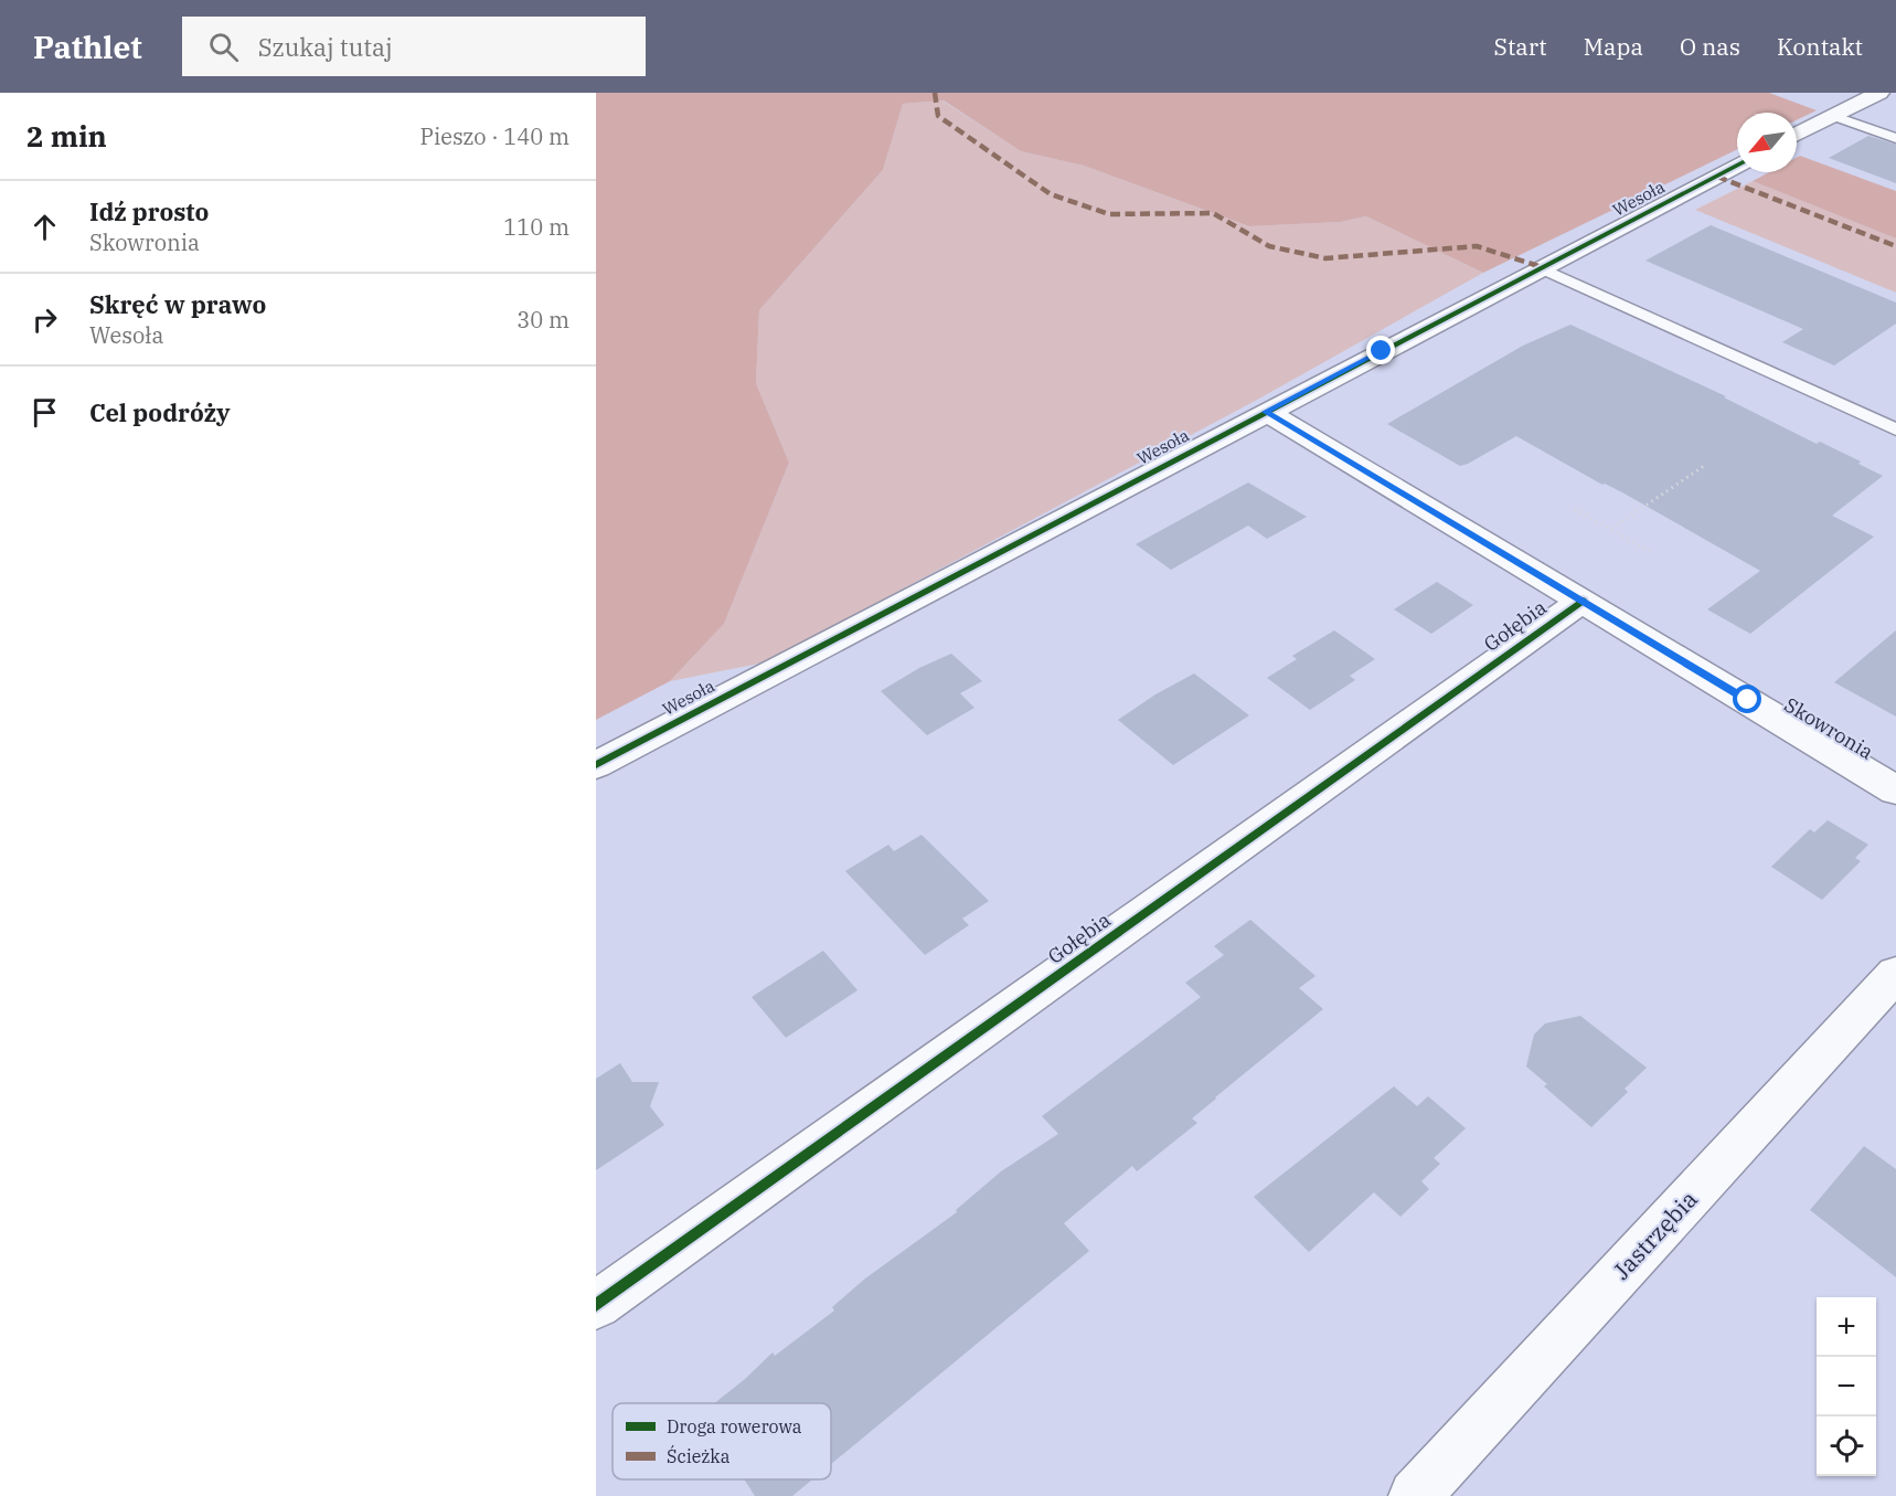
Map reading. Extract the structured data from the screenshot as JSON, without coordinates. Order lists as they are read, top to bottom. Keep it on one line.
{"streets":{"street":["Wesoła","Gołębia","Skowronia","Jastrzębia"]},"crossings":[["Wesoła","Skowronia"],["Gołębia","Skowronia"]],"legend":["Droga rowerowa","Ścieżka"],"north":"bottom left","page":{"header":"Pathlet","search":"Szukaj tutaj","nav":["Start","Mapa","O nas","Kontakt"],"heading":["2 min","Pieszo · 140 m"],"list":[["Idź prosto","Skowronia","110 m"],["Skręć w prawo","Wesoła","30 m"],"Cel podróży"],"map_buttons":["+","−"]}}
